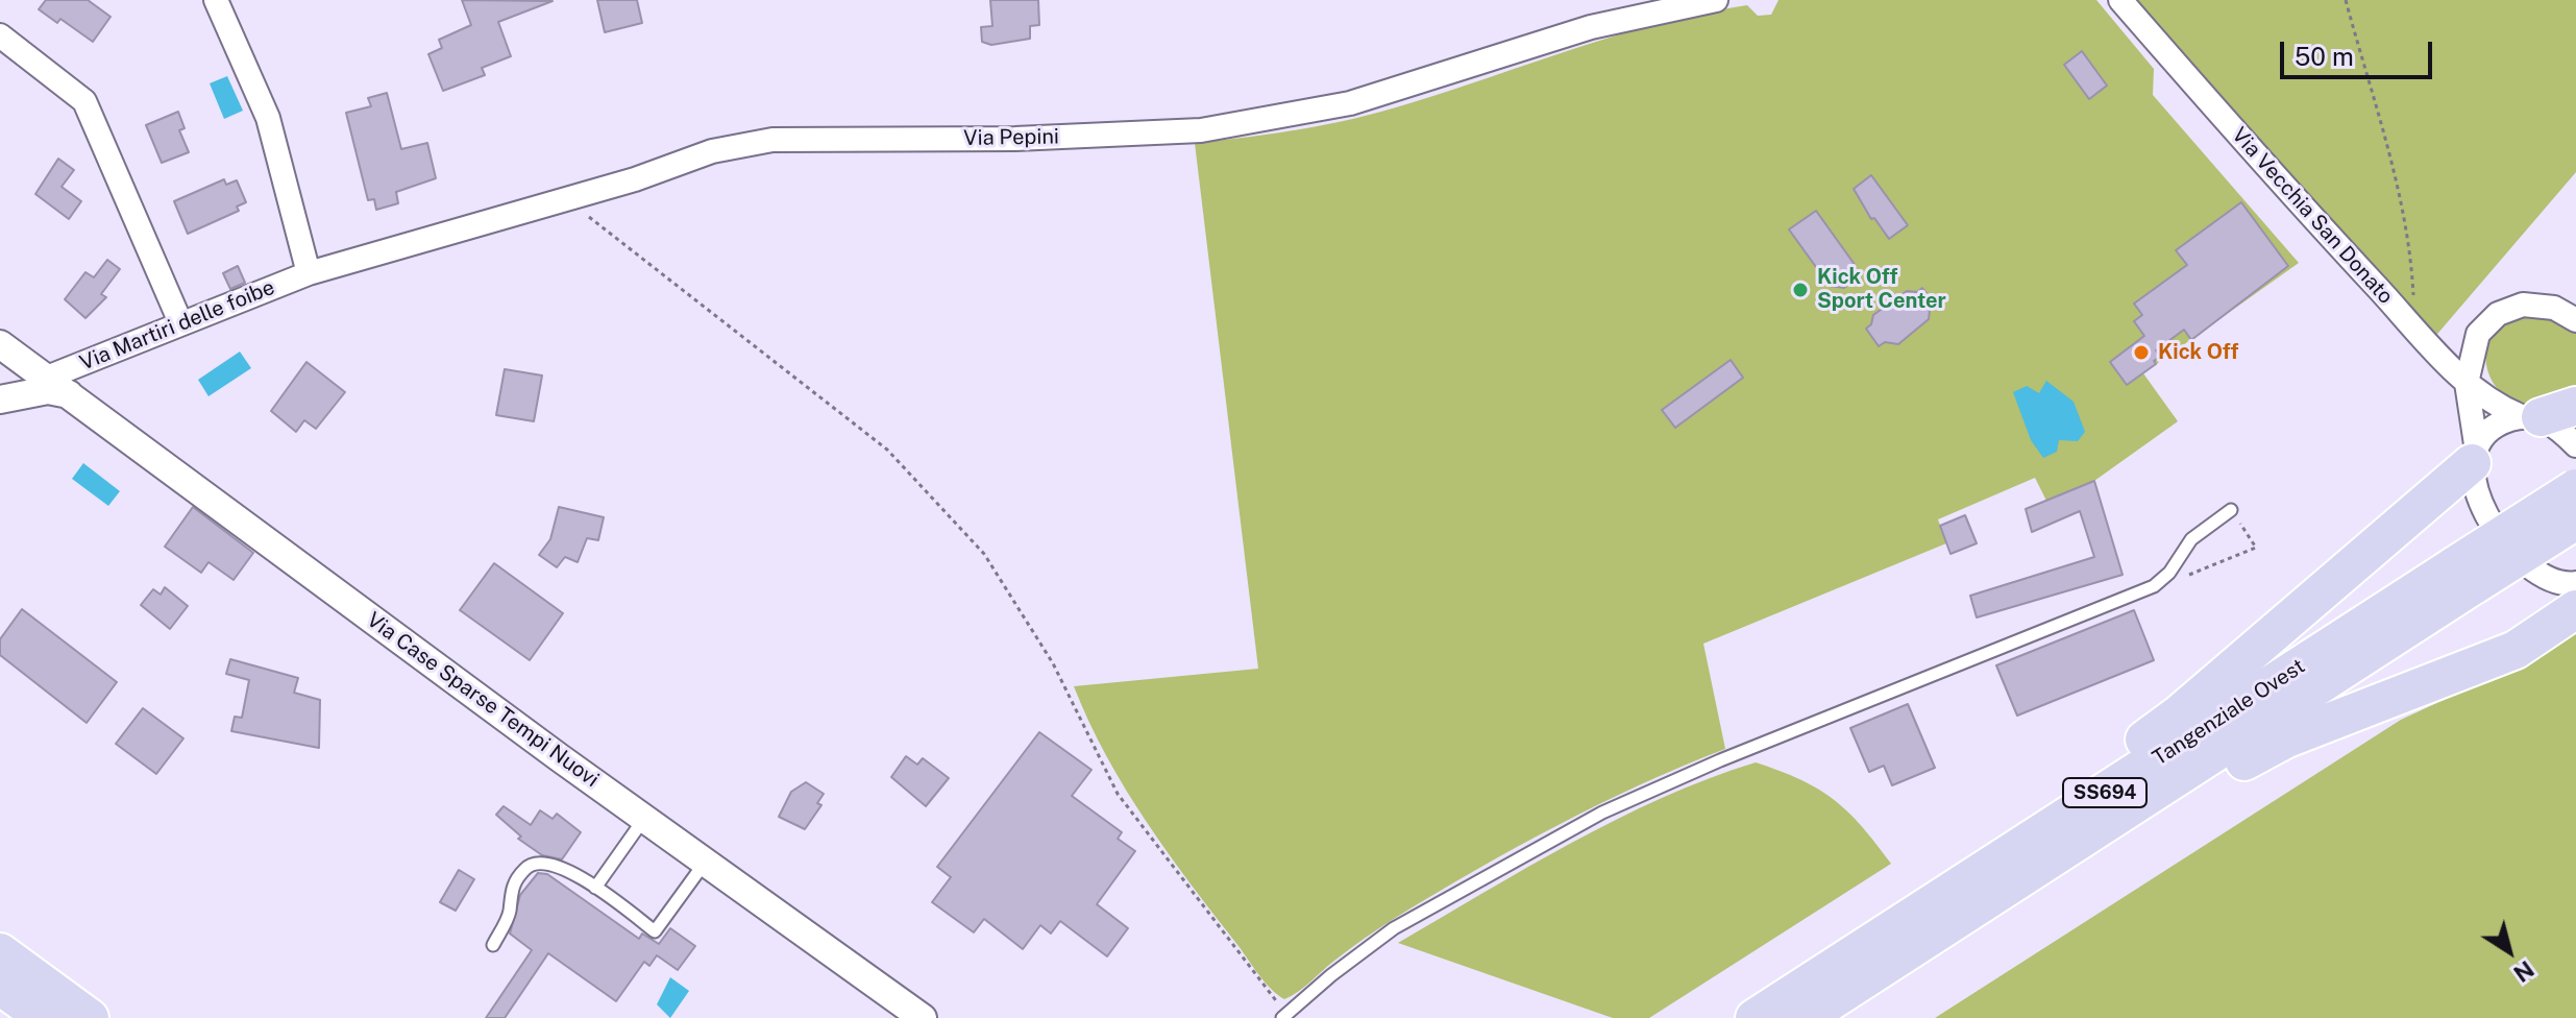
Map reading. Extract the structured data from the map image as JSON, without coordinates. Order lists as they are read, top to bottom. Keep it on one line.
{"streets":{"highway":["Tangenziale Ovest","SS694"],"street":["Via Pepini","Via Vecchia San Donato","Via Martiri delle foibe","Via Case Sparse Tempi Nuovi"]},"crossings":[["Via Pepini","Via Martiri delle foibe"],["Via Martiri delle foibe","Via Case Sparse Tempi Nuovi"]],"places":["Kick Off Sport Center","Kick Off"],"scale_bar":"50 m","north":"bottom right"}
